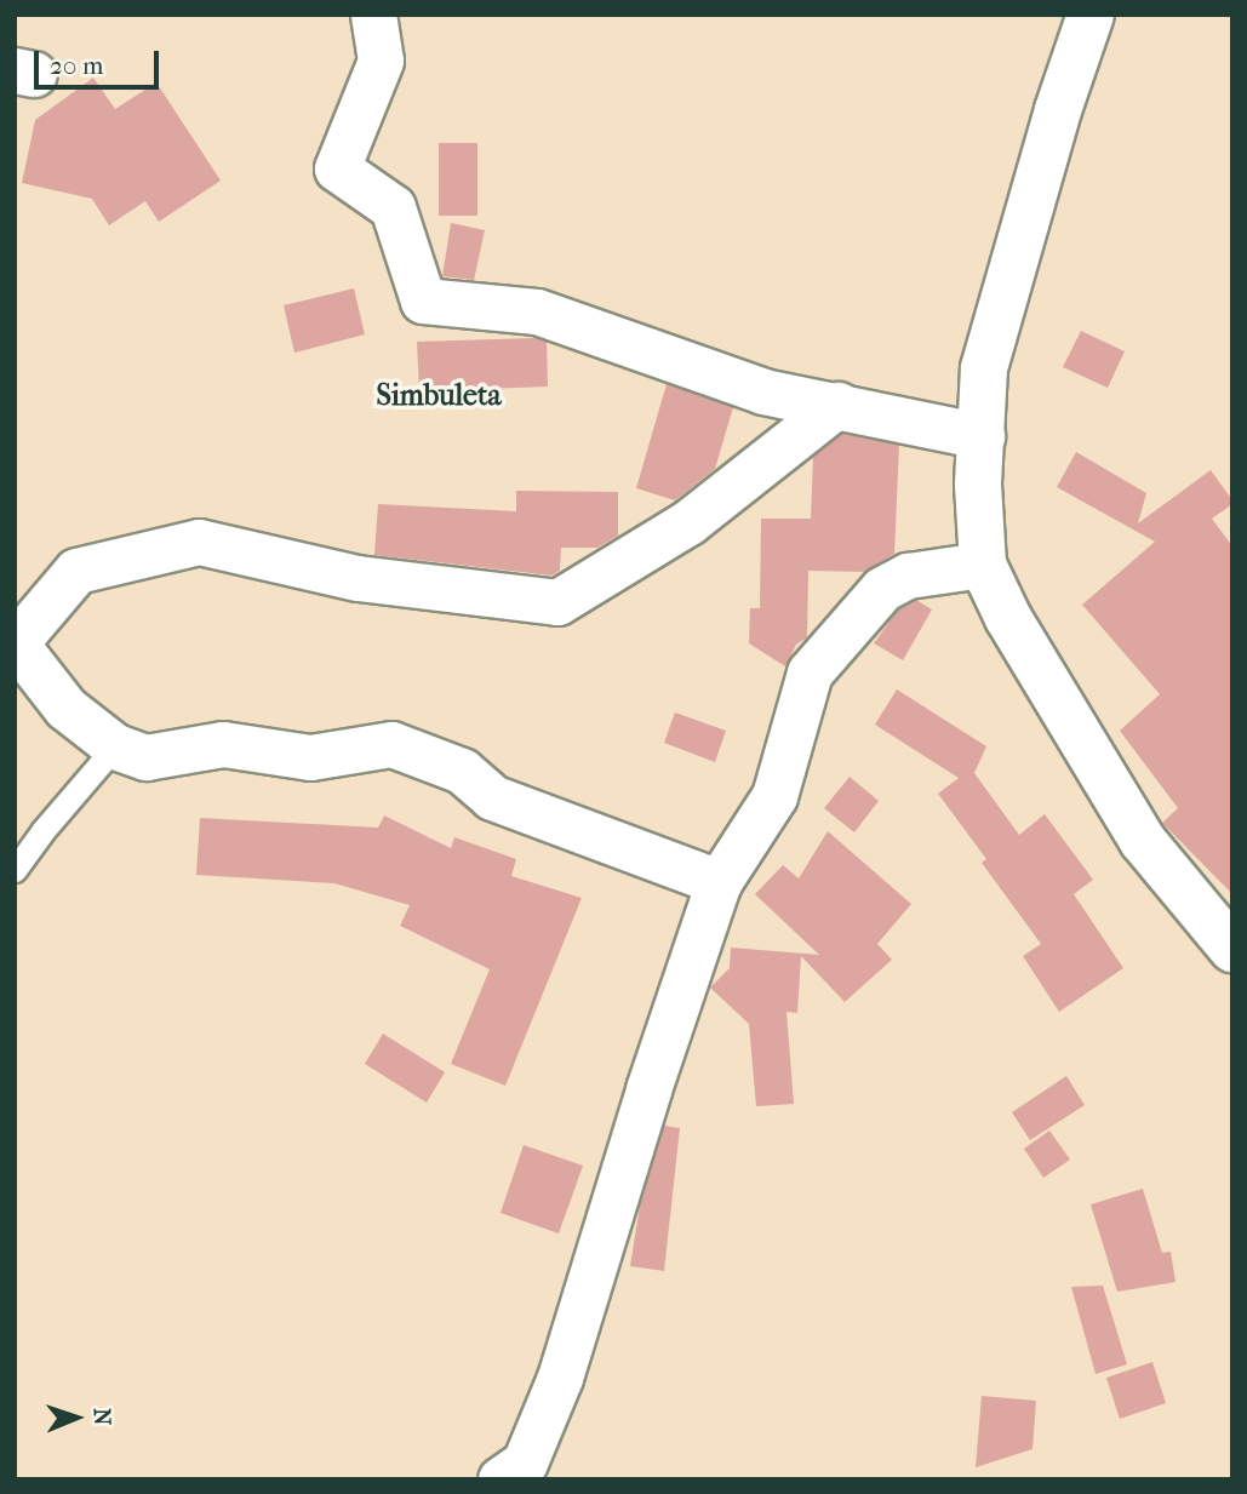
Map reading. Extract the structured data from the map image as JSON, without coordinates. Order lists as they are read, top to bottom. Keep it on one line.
{"districts":["Simbuleta"],"scale_bar":"20 m","north":"right"}
